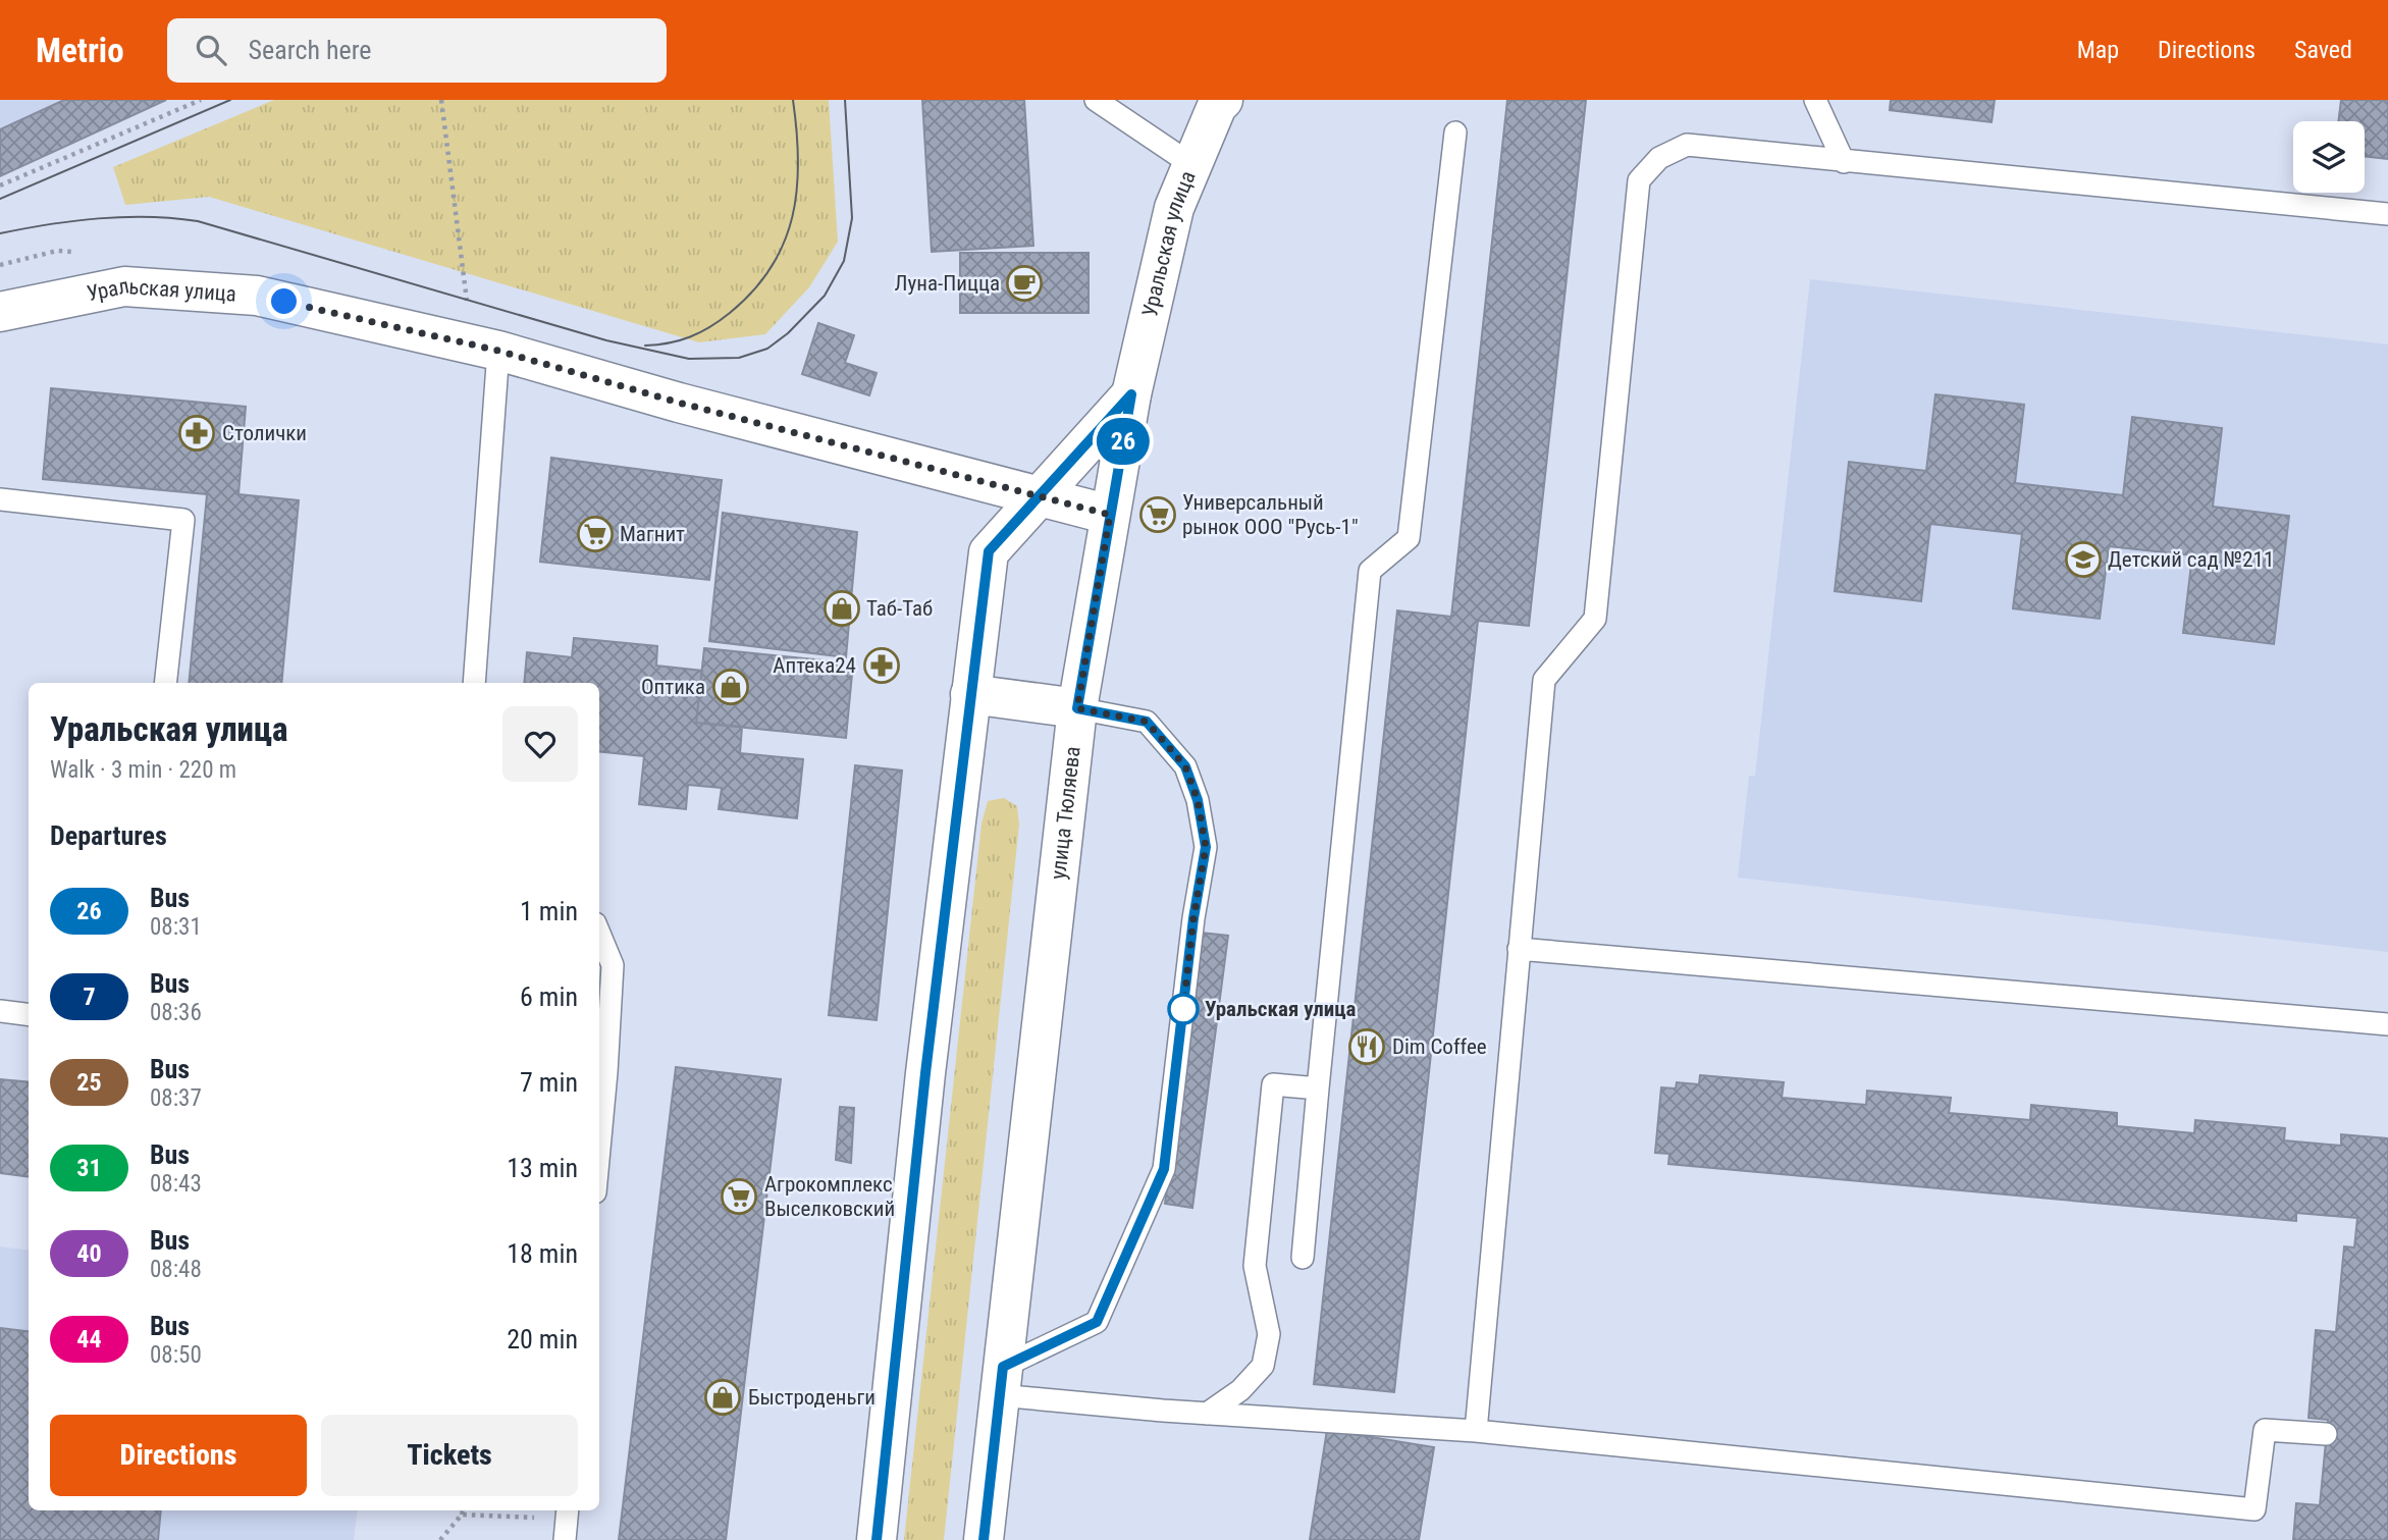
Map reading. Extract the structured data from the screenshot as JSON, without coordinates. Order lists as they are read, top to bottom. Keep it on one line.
{"streets":{"main road":["Уральская улица","улица Тюляева"]},"crossings":[["Уральская улица","улица Тюляева"]],"places":{"cafe":["Луна-Пицца"],"pharmacy":["Столички","Аптека24"],"supermarket":["Универсальный рынок ООО \"Русь-1\"","Магнит","Агрокомплекс Выселковский"],"school or university":["Детский сад №211"],"shop":["Таб-Таб","Оптика","Быстроденьги"],"other":["Уральская улица"],"restaurant":["Dim Coffee"]},"lines":["bus line 26"],"page":{"header":"Metrio","search":"Search here","nav":["Map","Directions","Saved"],"on_map":"26","heading":[["Уральская улица","Walk · 3 min · 220 m"],"Departures"],"list":[{"mark":"26","name":"Bus","note":"08:31","value":"1 min"},{"mark":"7","name":"Bus","note":"08:36","value":"6 min"},{"mark":"25","name":"Bus","note":"08:37","value":"7 min"},{"mark":"31","name":"Bus","note":"08:43","value":"13 min"},{"mark":"40","name":"Bus","note":"08:48","value":"18 min"},{"mark":"44","name":"Bus","note":"08:50","value":"20 min"}],"buttons":["Directions","Tickets"]}}
